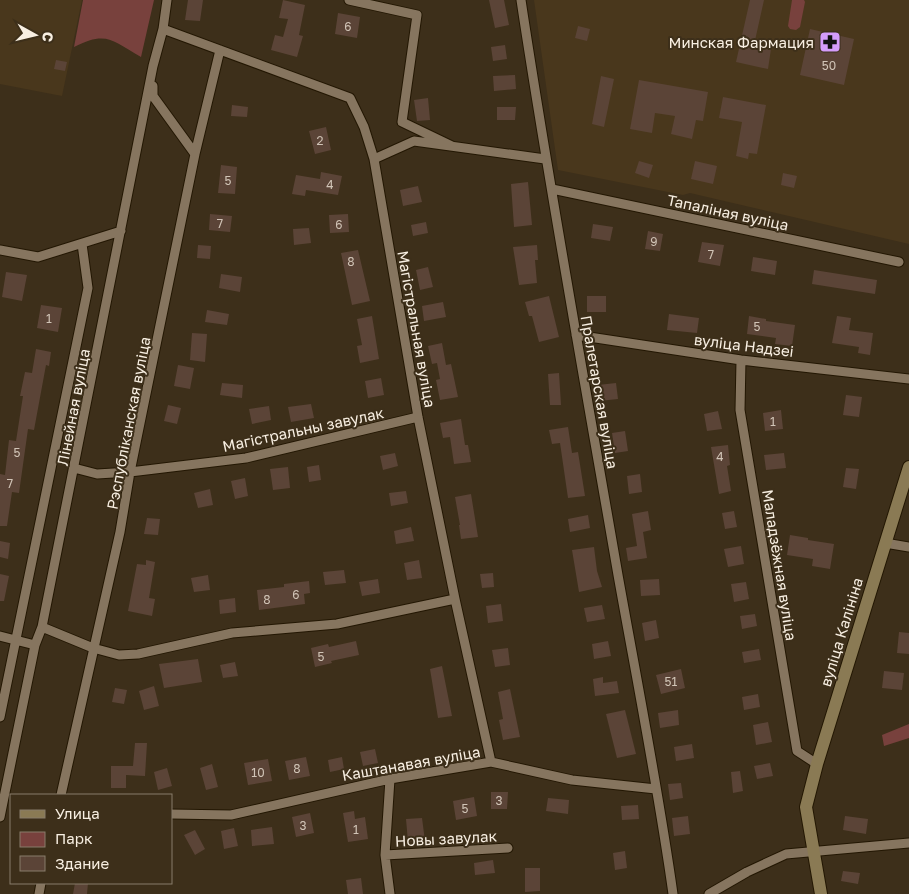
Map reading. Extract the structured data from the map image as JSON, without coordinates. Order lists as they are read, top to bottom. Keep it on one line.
{"streets":{"main road":["вуліца Калініна"],"street":["Тапаліная вуліца","Магістральная вуліца","вуліца Надзеі","Пралетарская вуліца","Лінейная вуліца","Рэспубліканская вуліца","Магістральны завулак","Маладзёжная вуліца","Каштанавая вуліца","Новы завулак"]},"crossings":[["Тапаліная вуліца","Пралетарская вуліца"],["Магістральная вуліца","Лінейная вуліца"],["Магістральная вуліца","Рэспубліканская вуліца"],["Магістральная вуліца","Магістральны завулак"],["Магістральная вуліца","Каштанавая вуліца"],["вуліца Надзеі","Пралетарская вуліца"],["вуліца Надзеі","Маладзёжная вуліца"],["Пралетарская вуліца","Каштанавая вуліца"],["Лінейная вуліца","Магістральны завулак"],["Рэспубліканская вуліца","Магістральны завулак"],["Маладзёжная вуліца","вуліца Калініна"]],"places":{"pharmacy":["Минская Фармация"]},"house_numbers":["6","50","2","5","4","7","6","9","7","8","1","5","1","5","4","7","6","8","5","51","8","10","3","5","3","1"],"legend":["Улица","Парк","Здание"],"north":"right"}
